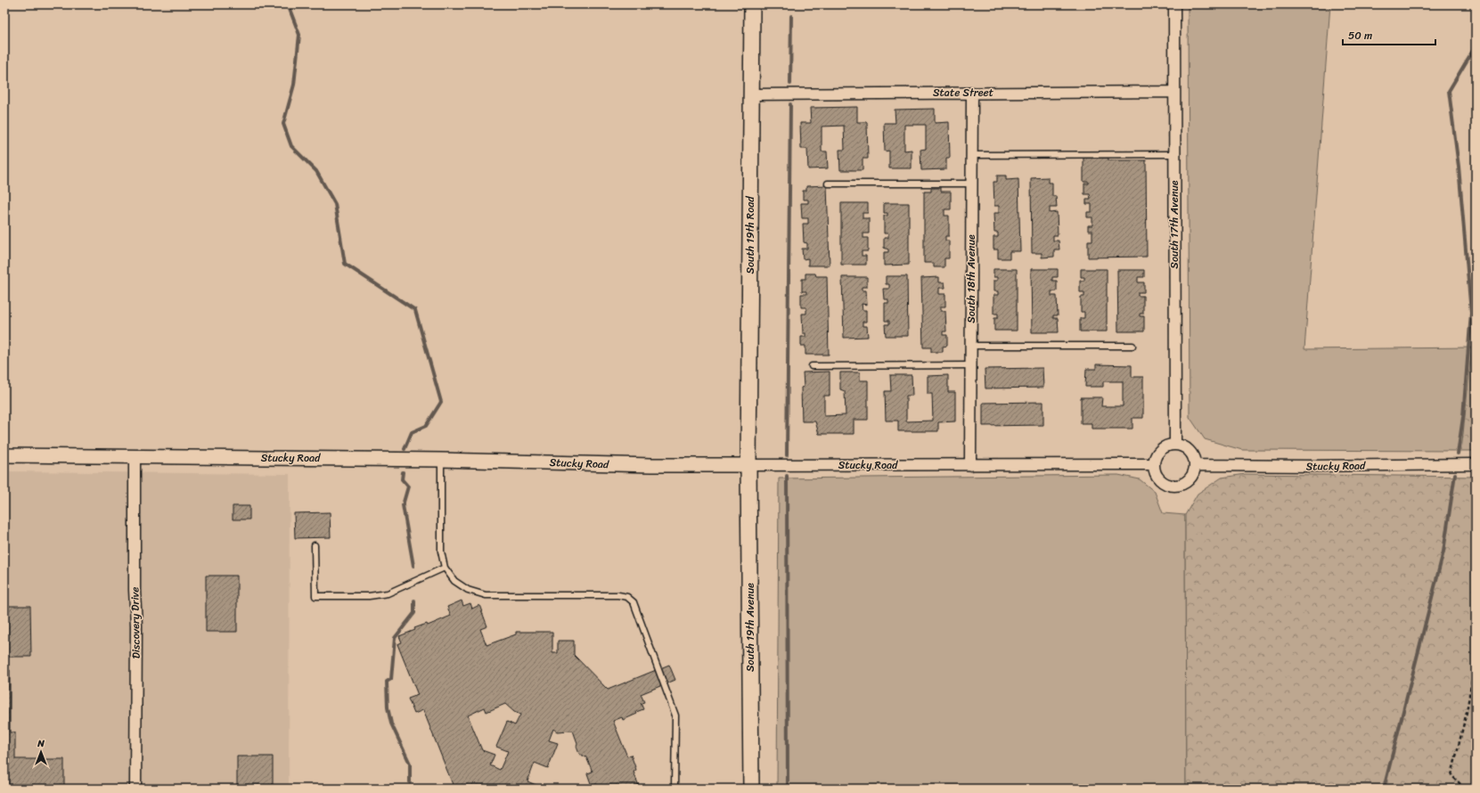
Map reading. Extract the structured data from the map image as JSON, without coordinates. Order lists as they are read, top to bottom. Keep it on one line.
{"streets":{"main road":["South 19th Road","South 19th Avenue"],"street":["State Street","South 17th Avenue","South 18th Avenue","Stucky Road","Discovery Drive"]},"crossings":[["State Street","South 17th Avenue"],["State Street","South 19th Road"],["State Street","South 18th Avenue"],["South 17th Avenue","Stucky Road"],["South 19th Road","Stucky Road"],["South 19th Road","South 19th Avenue"],["South 18th Avenue","Stucky Road"],["Stucky Road","Discovery Drive"],["Stucky Road","South 19th Avenue"]],"scale_bar":"50 m","north":"top"}
